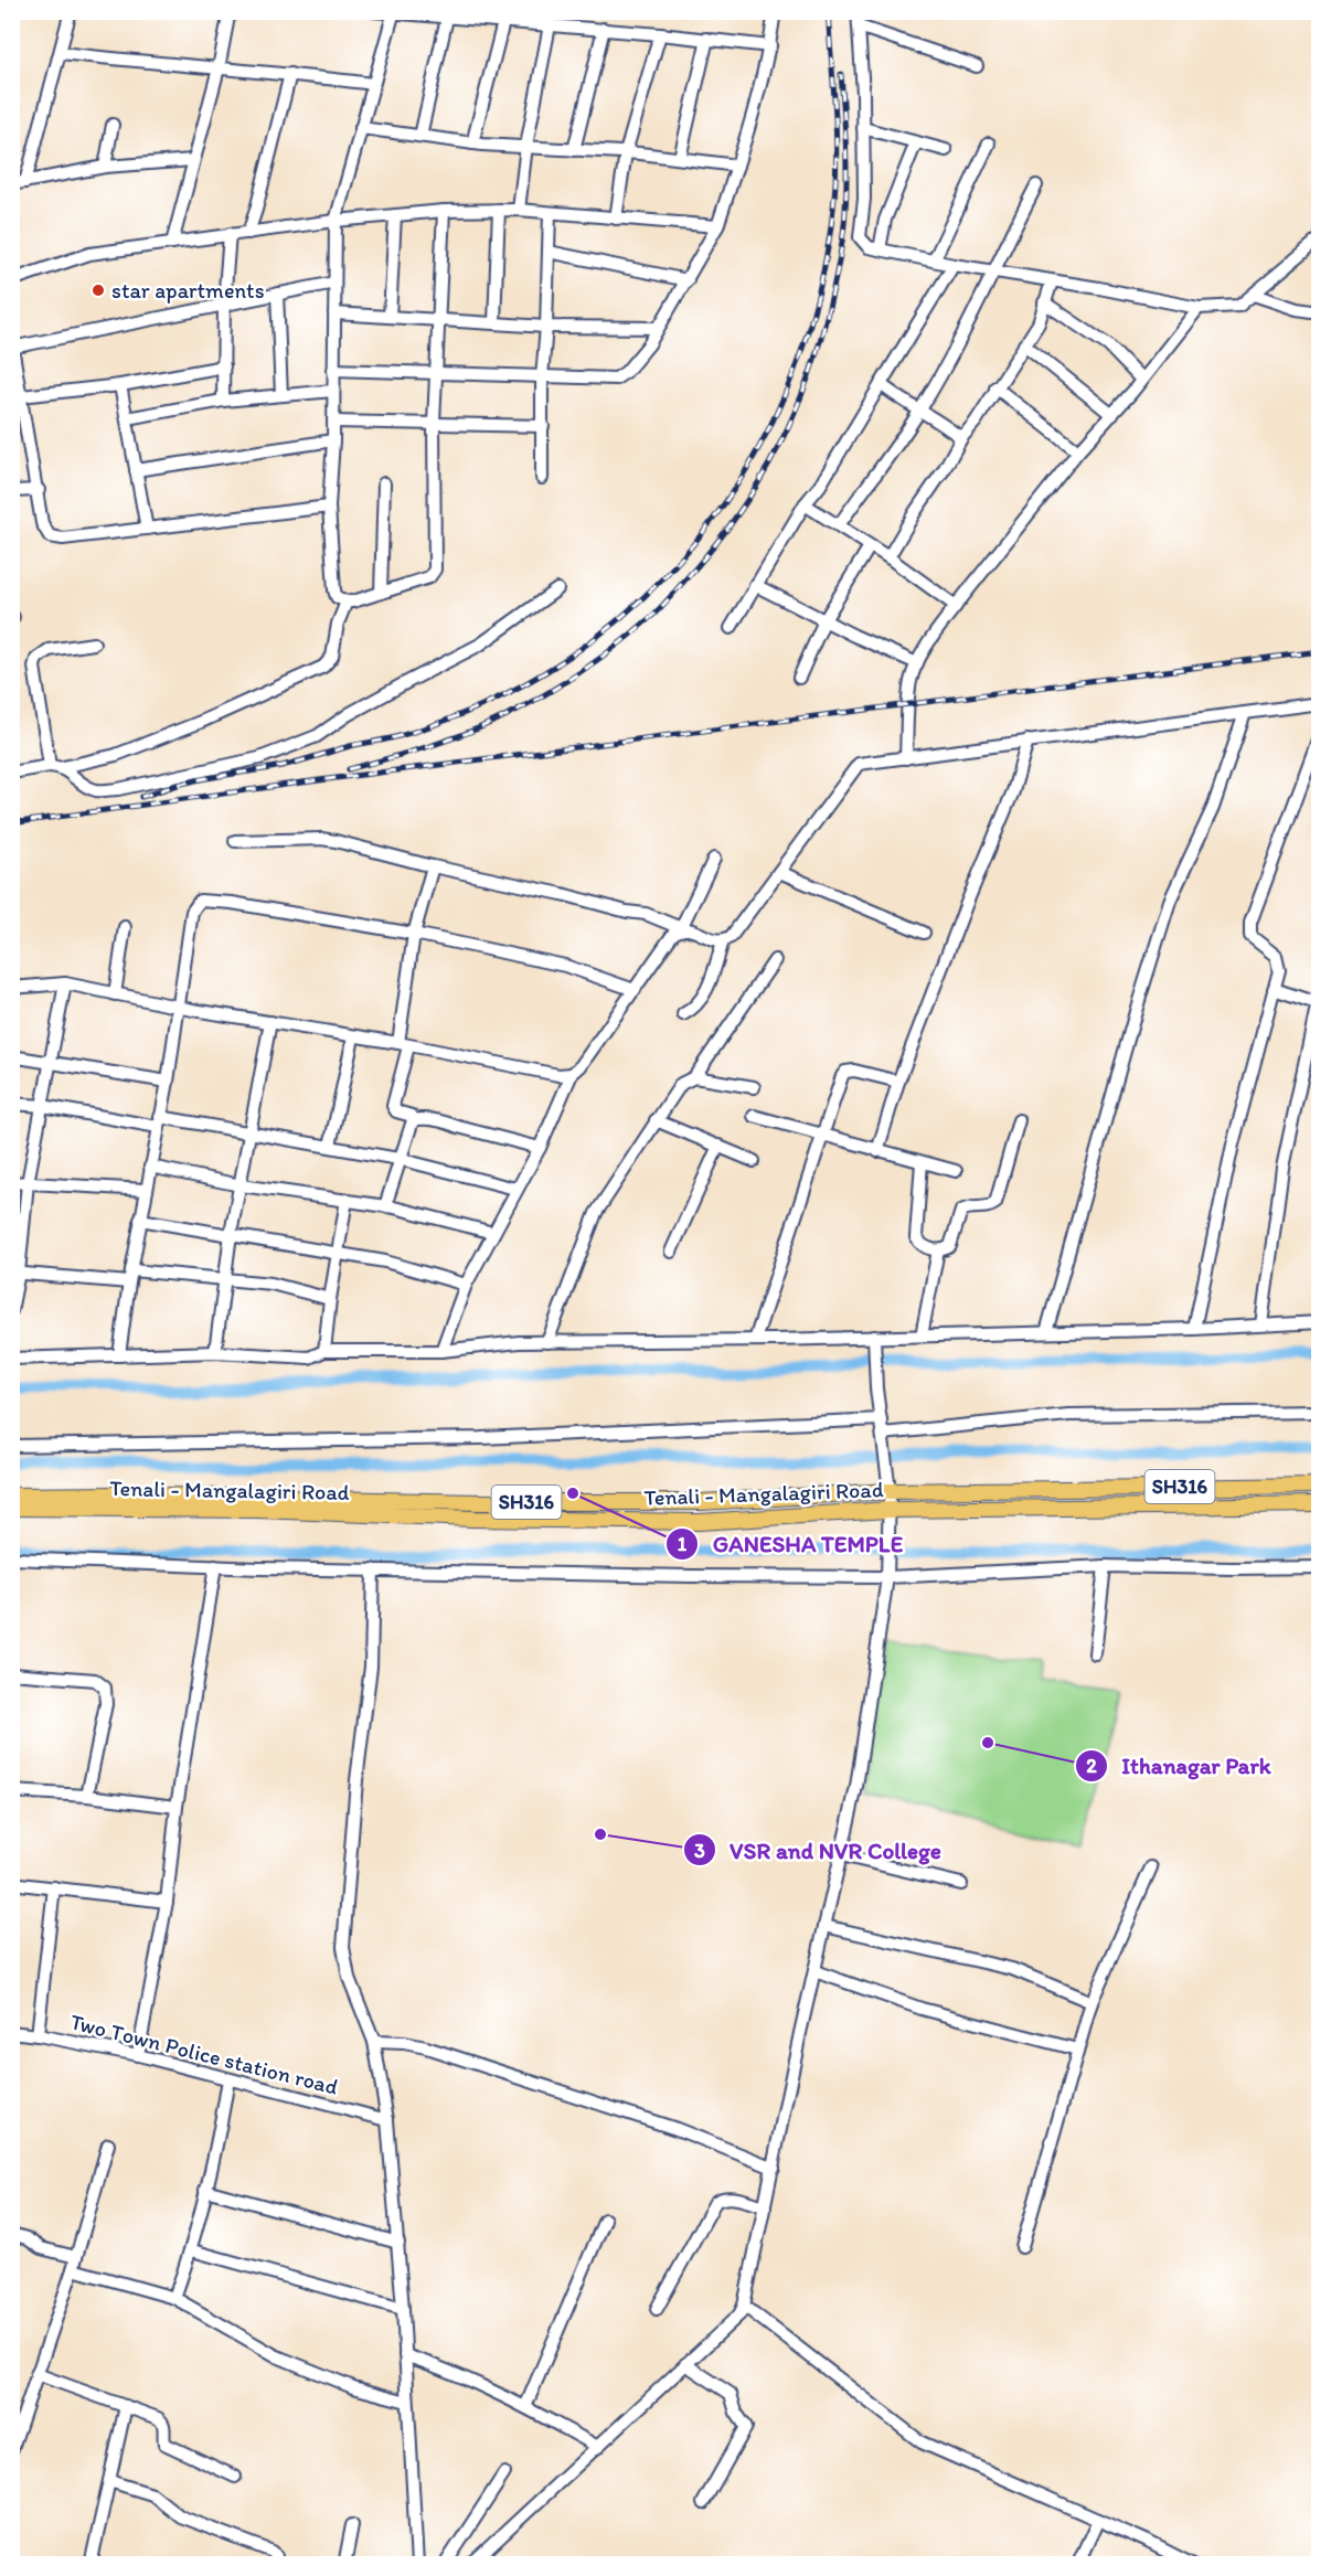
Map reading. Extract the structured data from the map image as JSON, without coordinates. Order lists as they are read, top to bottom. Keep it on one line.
{"streets":{"main road":["SH316","Tenali - Mangalagiri Road"],"street":["Two Town Police station road"]},"places":["star apartments","GANESHA TEMPLE","Ithanagar Park","VSR and NVR College"]}
